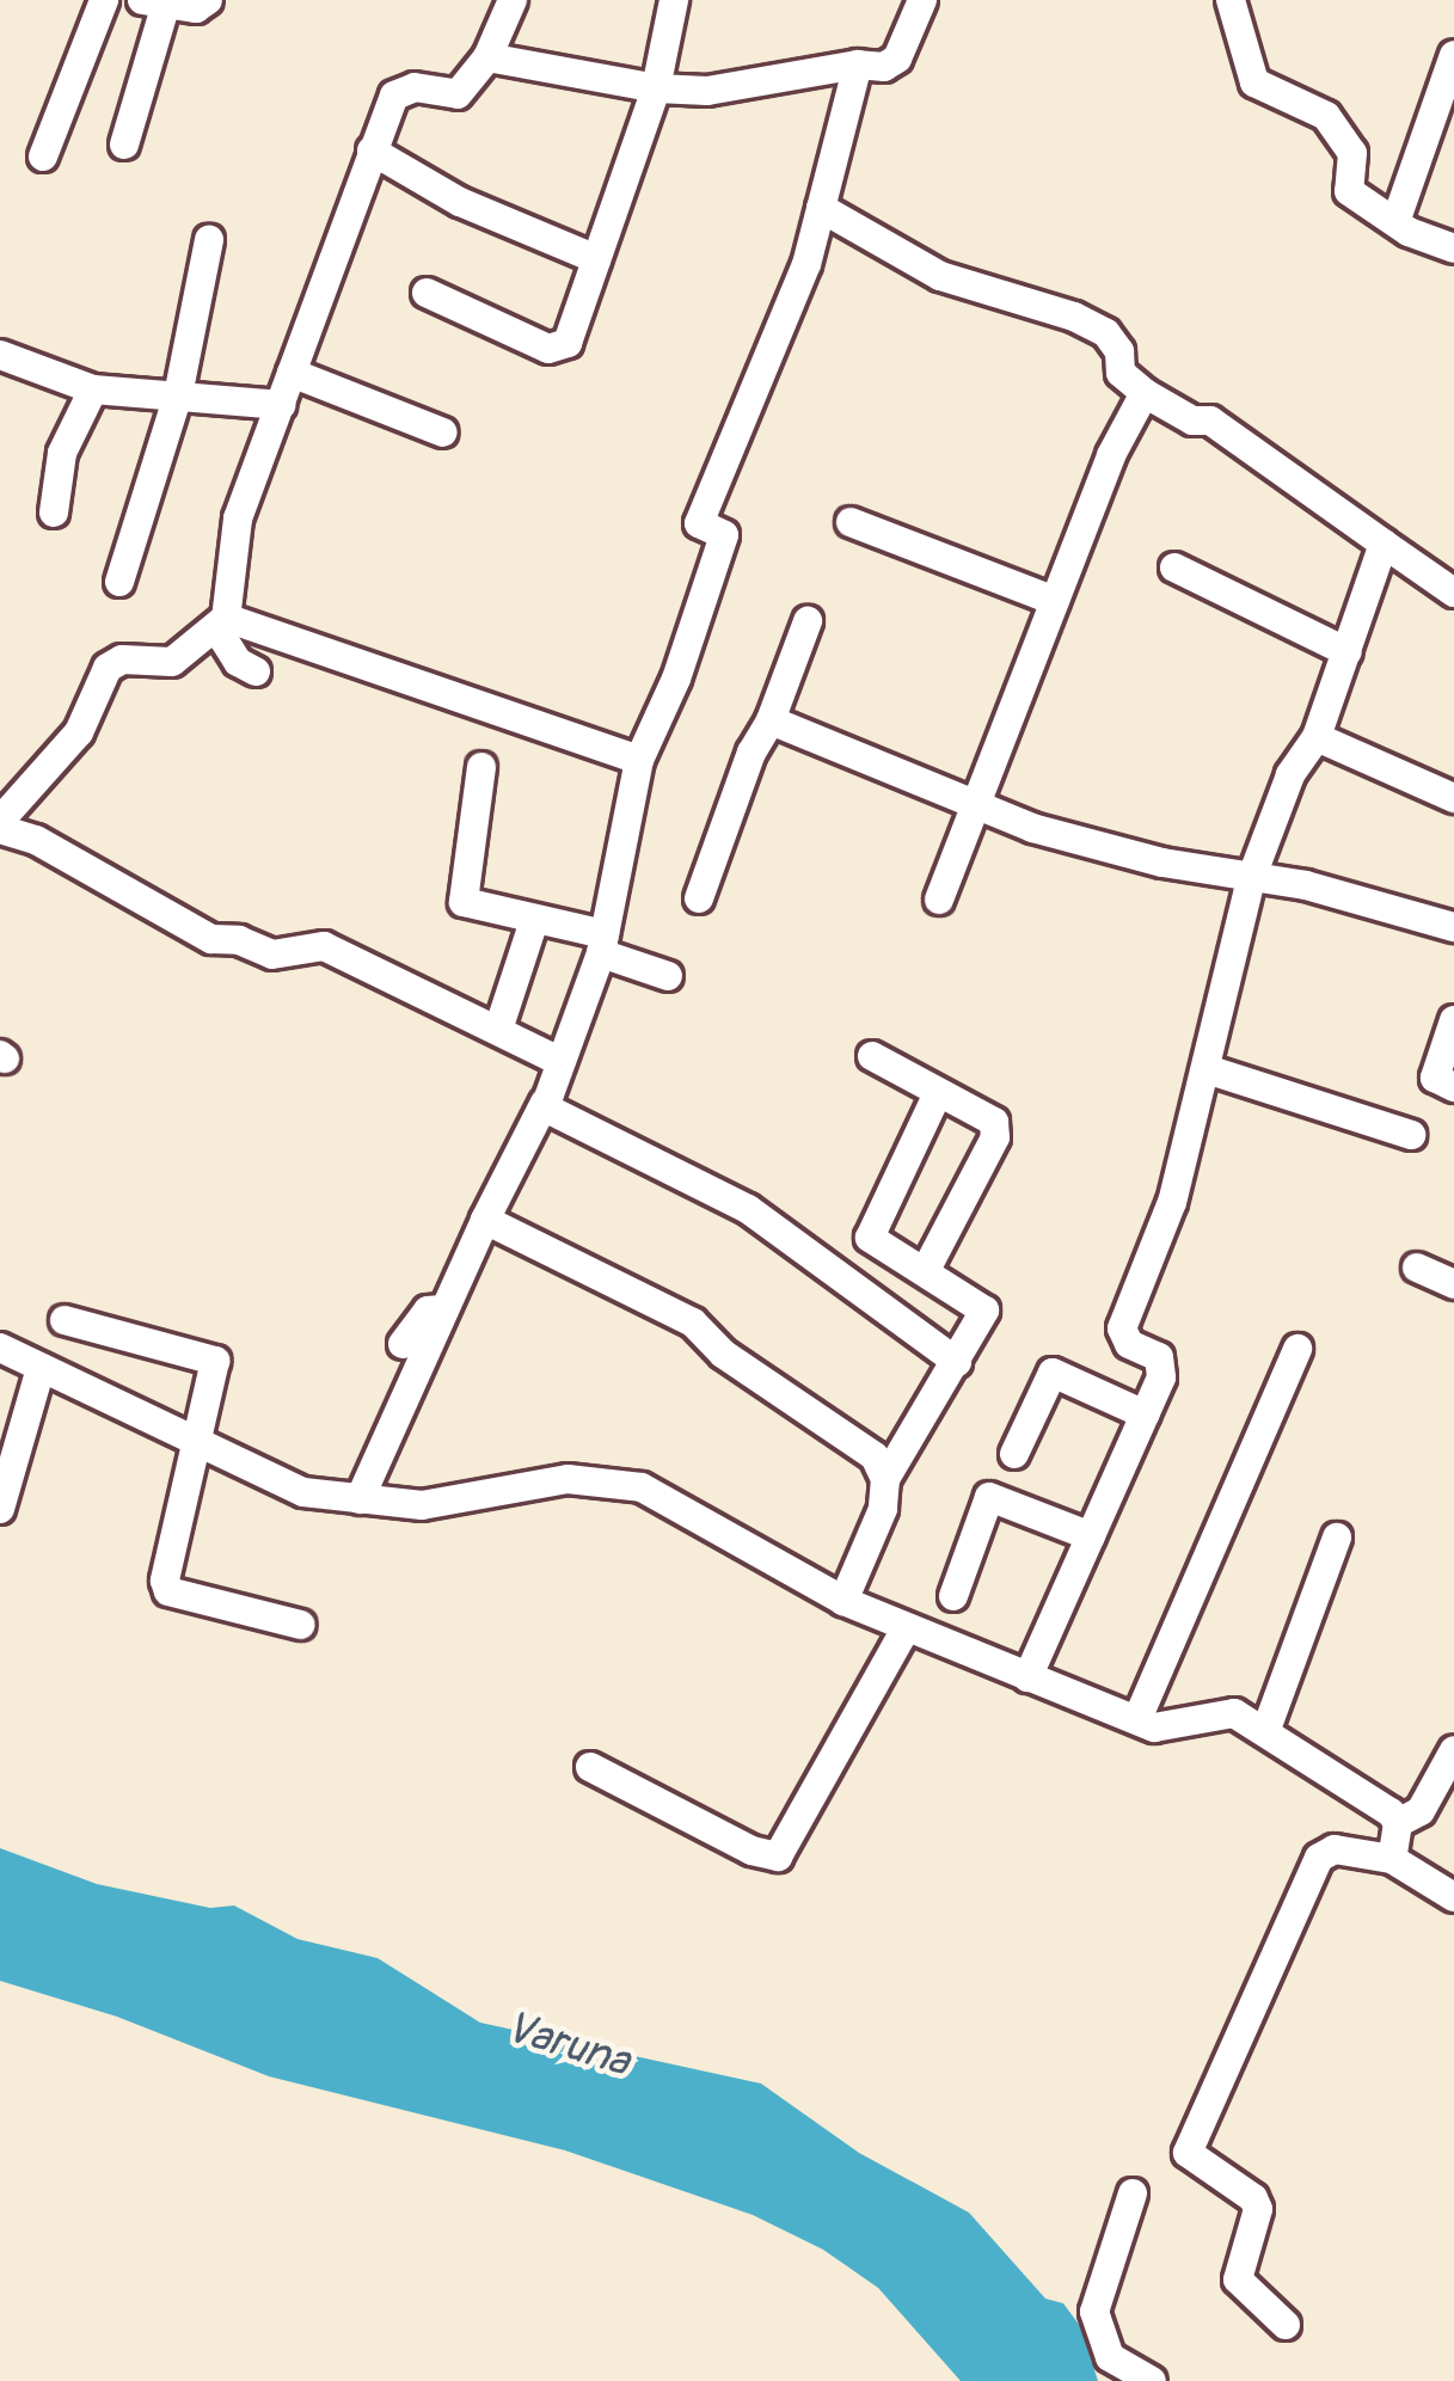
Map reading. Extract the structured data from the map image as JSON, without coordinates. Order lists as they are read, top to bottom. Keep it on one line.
{"water":["Varuna"]}
